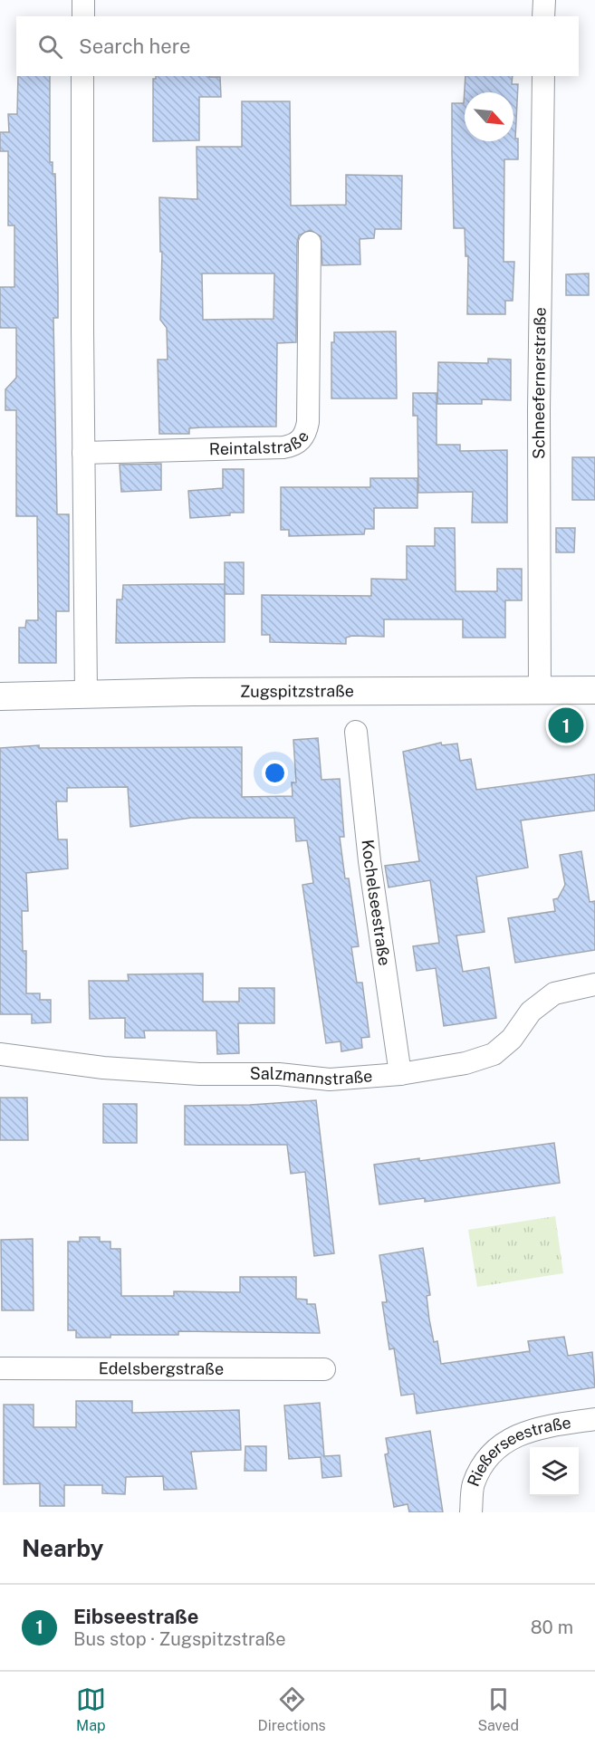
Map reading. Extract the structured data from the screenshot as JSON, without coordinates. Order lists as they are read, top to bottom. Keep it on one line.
{"streets":{"street":["Schneefernerstraße","Reintalstraße","Zugspitzstraße","Kochelseestraße","Salzmannstraße","Edelsbergstraße","Rießerseestraße"]},"crossings":[["Schneefernerstraße","Zugspitzstraße"],["Kochelseestraße","Salzmannstraße"]],"north":"bottom right","page":{"search":"Search here","pins":"1","heading":"Nearby","list":[{"mark":"1","name":"Eibseestraße","note":"Bus stop · Zugspitzstraße","value":"80 m"}],"nav":["Map","Directions","Saved"]}}
